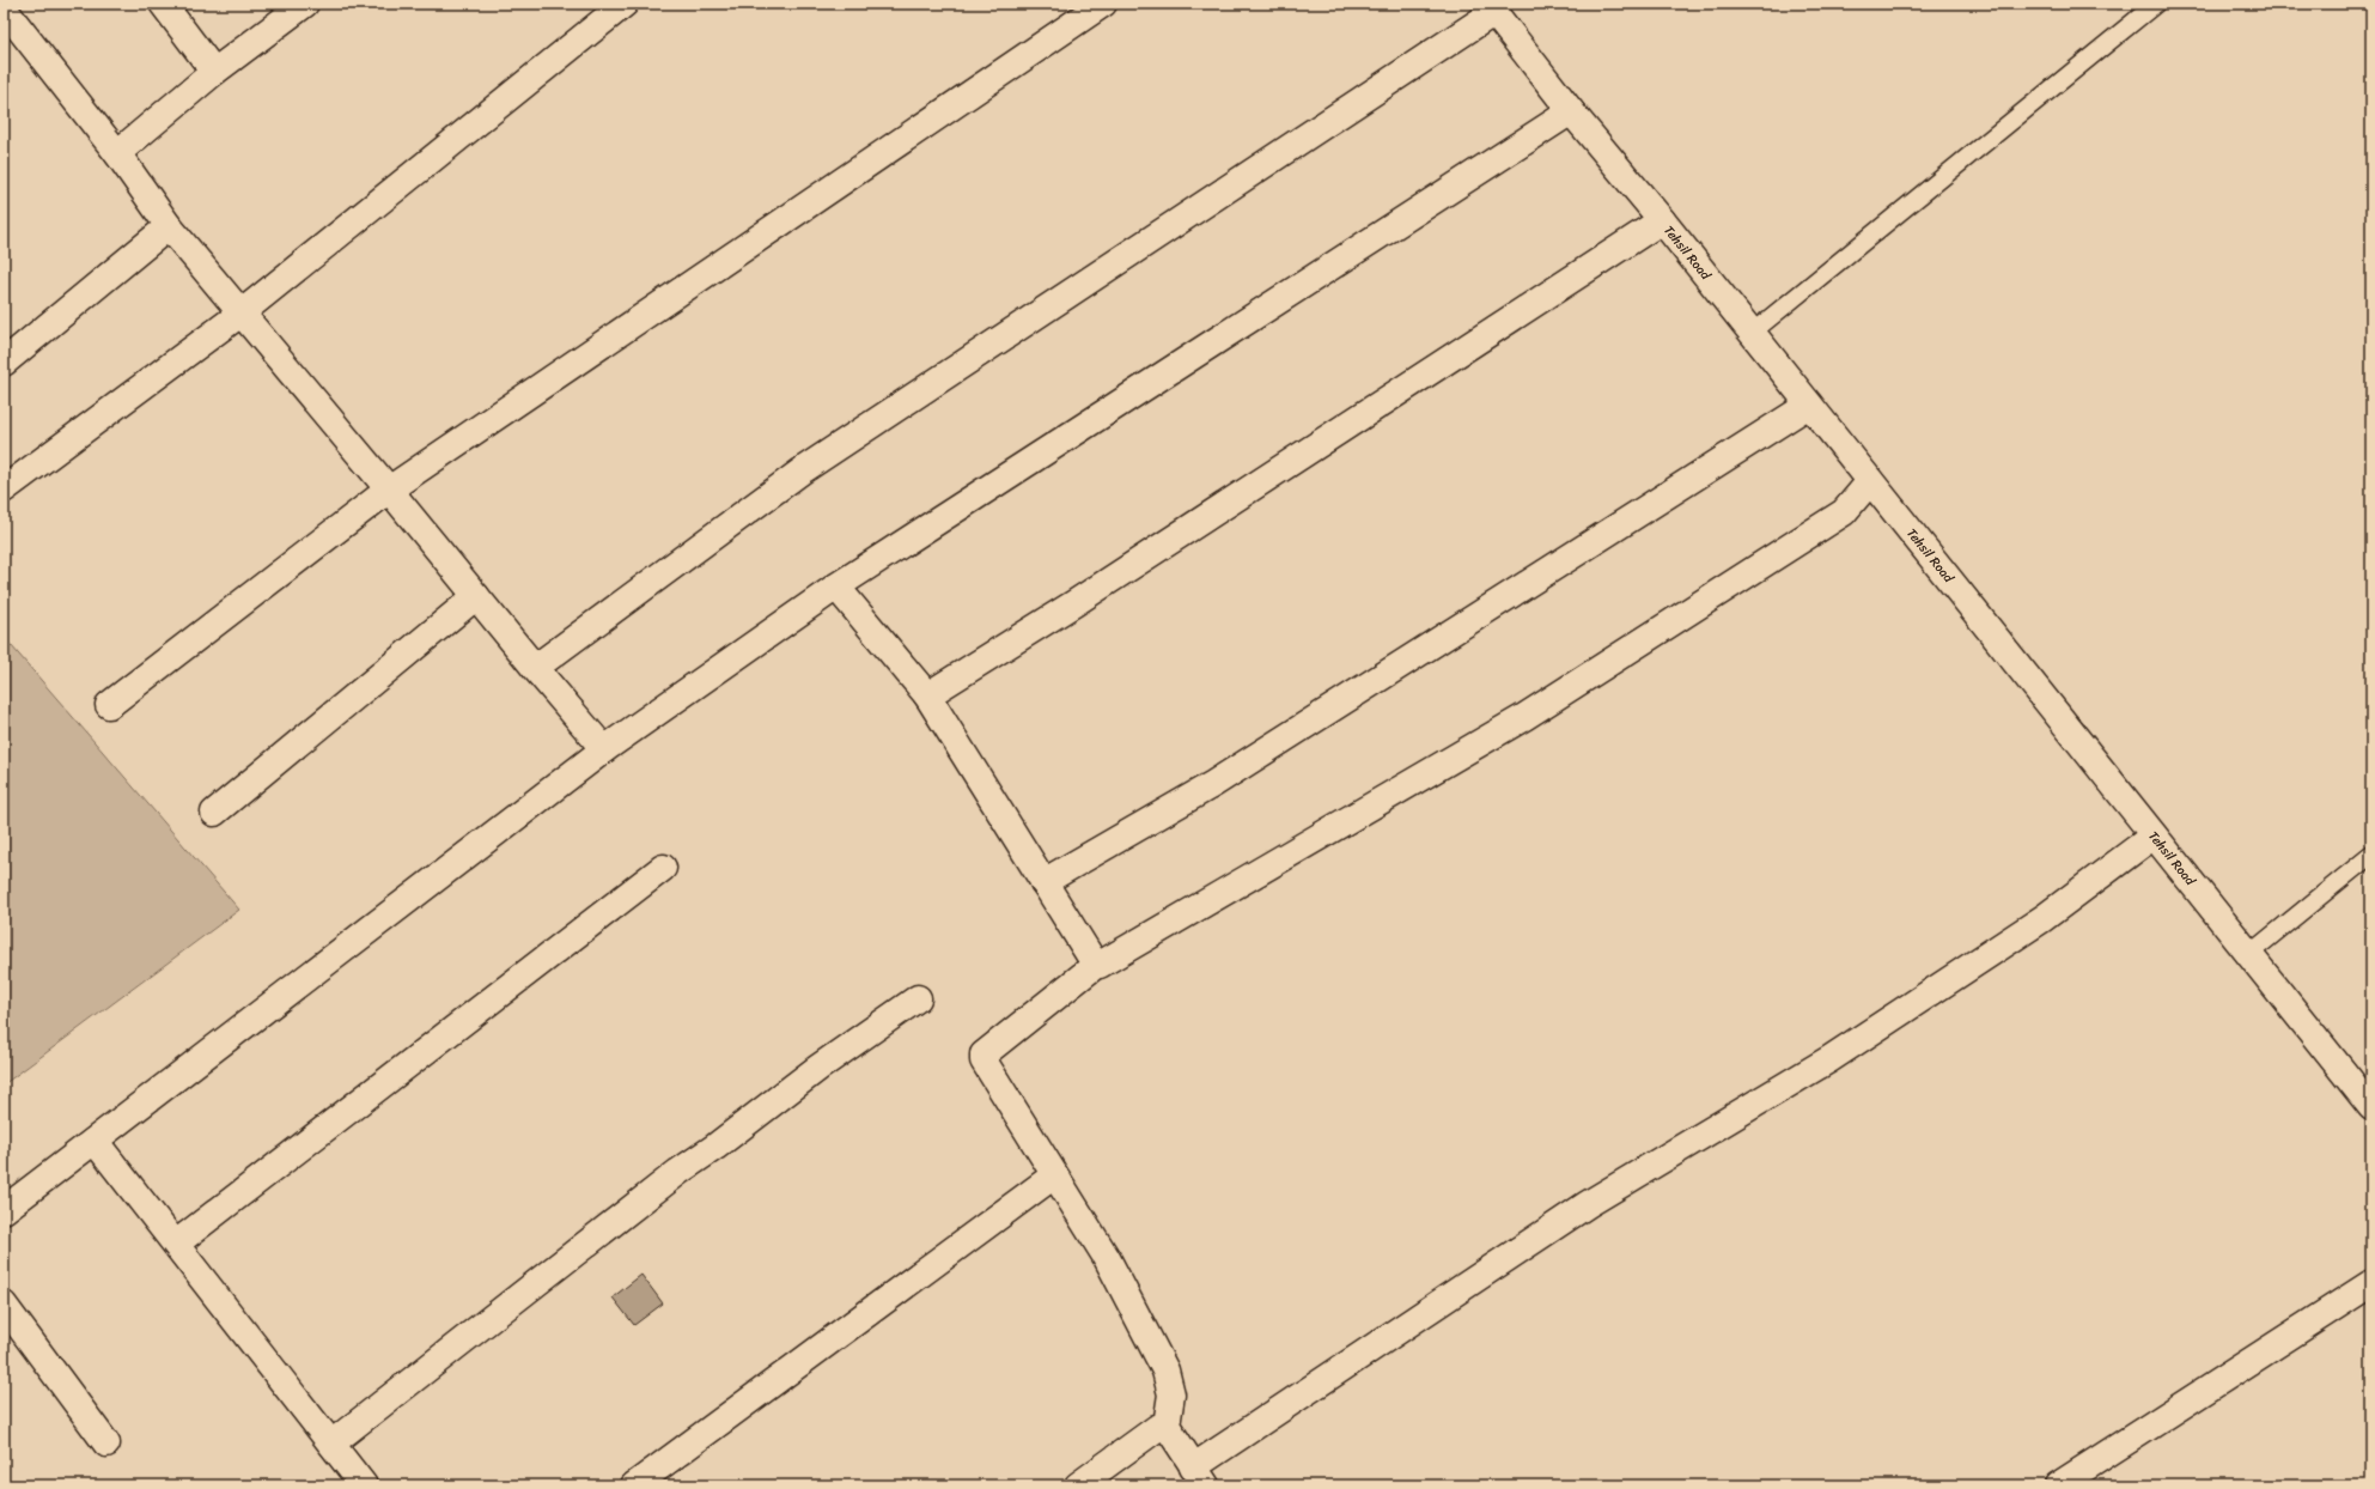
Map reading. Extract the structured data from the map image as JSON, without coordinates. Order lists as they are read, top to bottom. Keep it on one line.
{"streets":{"street":["Tehsil Road"]}}
